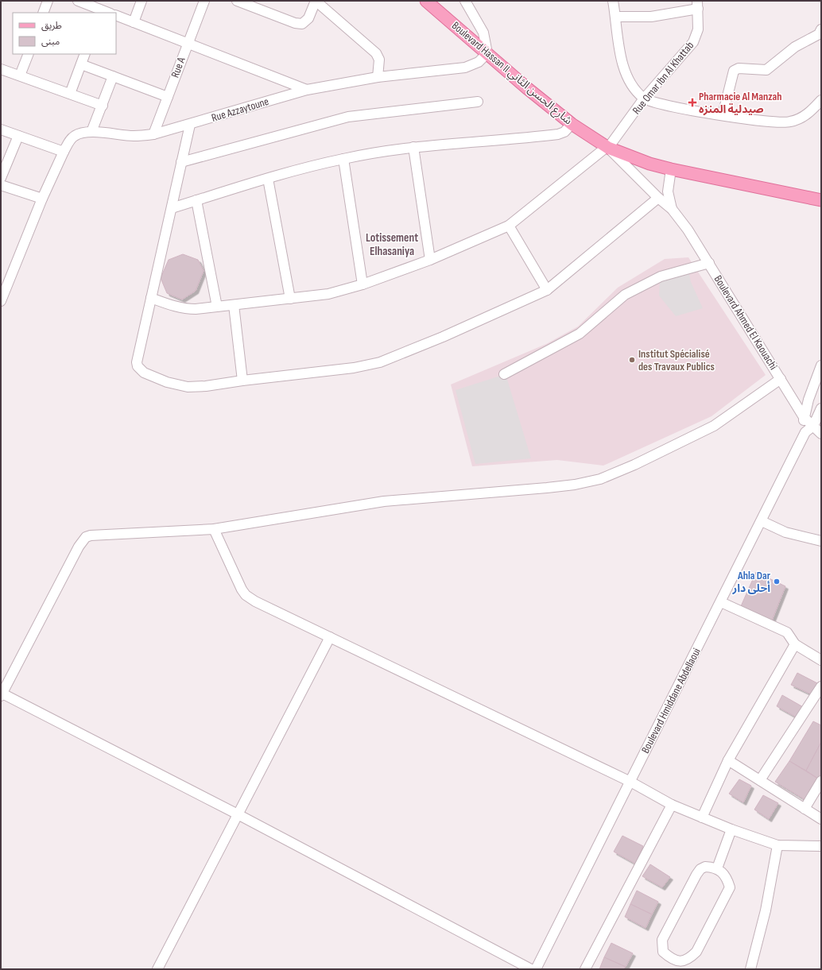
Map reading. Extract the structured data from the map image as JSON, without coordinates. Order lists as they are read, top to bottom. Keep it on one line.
{"streets":{"main road":["Boulevard Hassan II شارع الحسن الثاني"],"street":["Rue A","Rue Omar Ibn Al Khattab","Rue Azzaytoune","Boulevard Ahmed El Kaouachi","Boulevard Hmiddane Abdellaoui"]},"crossings":[["Rue A","Rue Azzaytoune"],["Boulevard Hassan II شارع الحسن الثاني","Rue Omar Ibn Al Khattab"],["Boulevard Hassan II شارع الحسن الثاني","Rue Azzaytoune"],["Boulevard Hassan II شارع الحسن الثاني","Boulevard Ahmed El Kaouachi"],["Rue Omar Ibn Al Khattab","Boulevard Ahmed El Kaouachi"],["Boulevard Ahmed El Kaouachi","Boulevard Hmiddane Abdellaoui"]],"districts":["Lotissement Elhasaniya"],"places":{"health":["Pharmacie Al Manzah صيدلية المنزه"],"other":["Institut Spécialisé des Travaux Publics","Ahla Dar أحلى دار"]},"legend":["طريق","مبنى"]}
